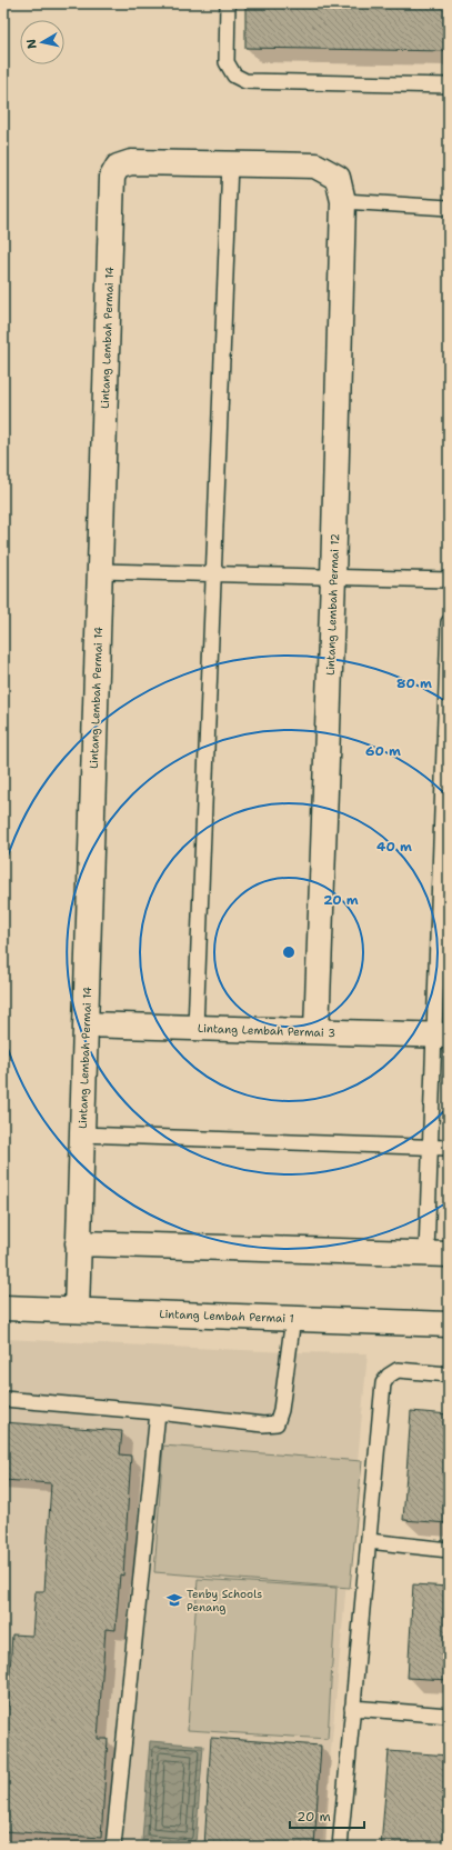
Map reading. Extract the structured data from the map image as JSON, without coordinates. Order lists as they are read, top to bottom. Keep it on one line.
{"streets":{"street":["Lintang Lembah Permai 14","Lintang Lembah Permai 12","Lintang Lembah Permai 3","Lintang Lembah Permai 1"]},"crossings":[["Lintang Lembah Permai 14","Lintang Lembah Permai 3"],["Lintang Lembah Permai 14","Lintang Lembah Permai 1"],["Lintang Lembah Permai 12","Lintang Lembah Permai 3"]],"places":{"school or university":["Tenby Schools Penang"]},"scale_bar":"20 m","north":"left","rings":["80 m","60 m","40 m","20 m"]}
